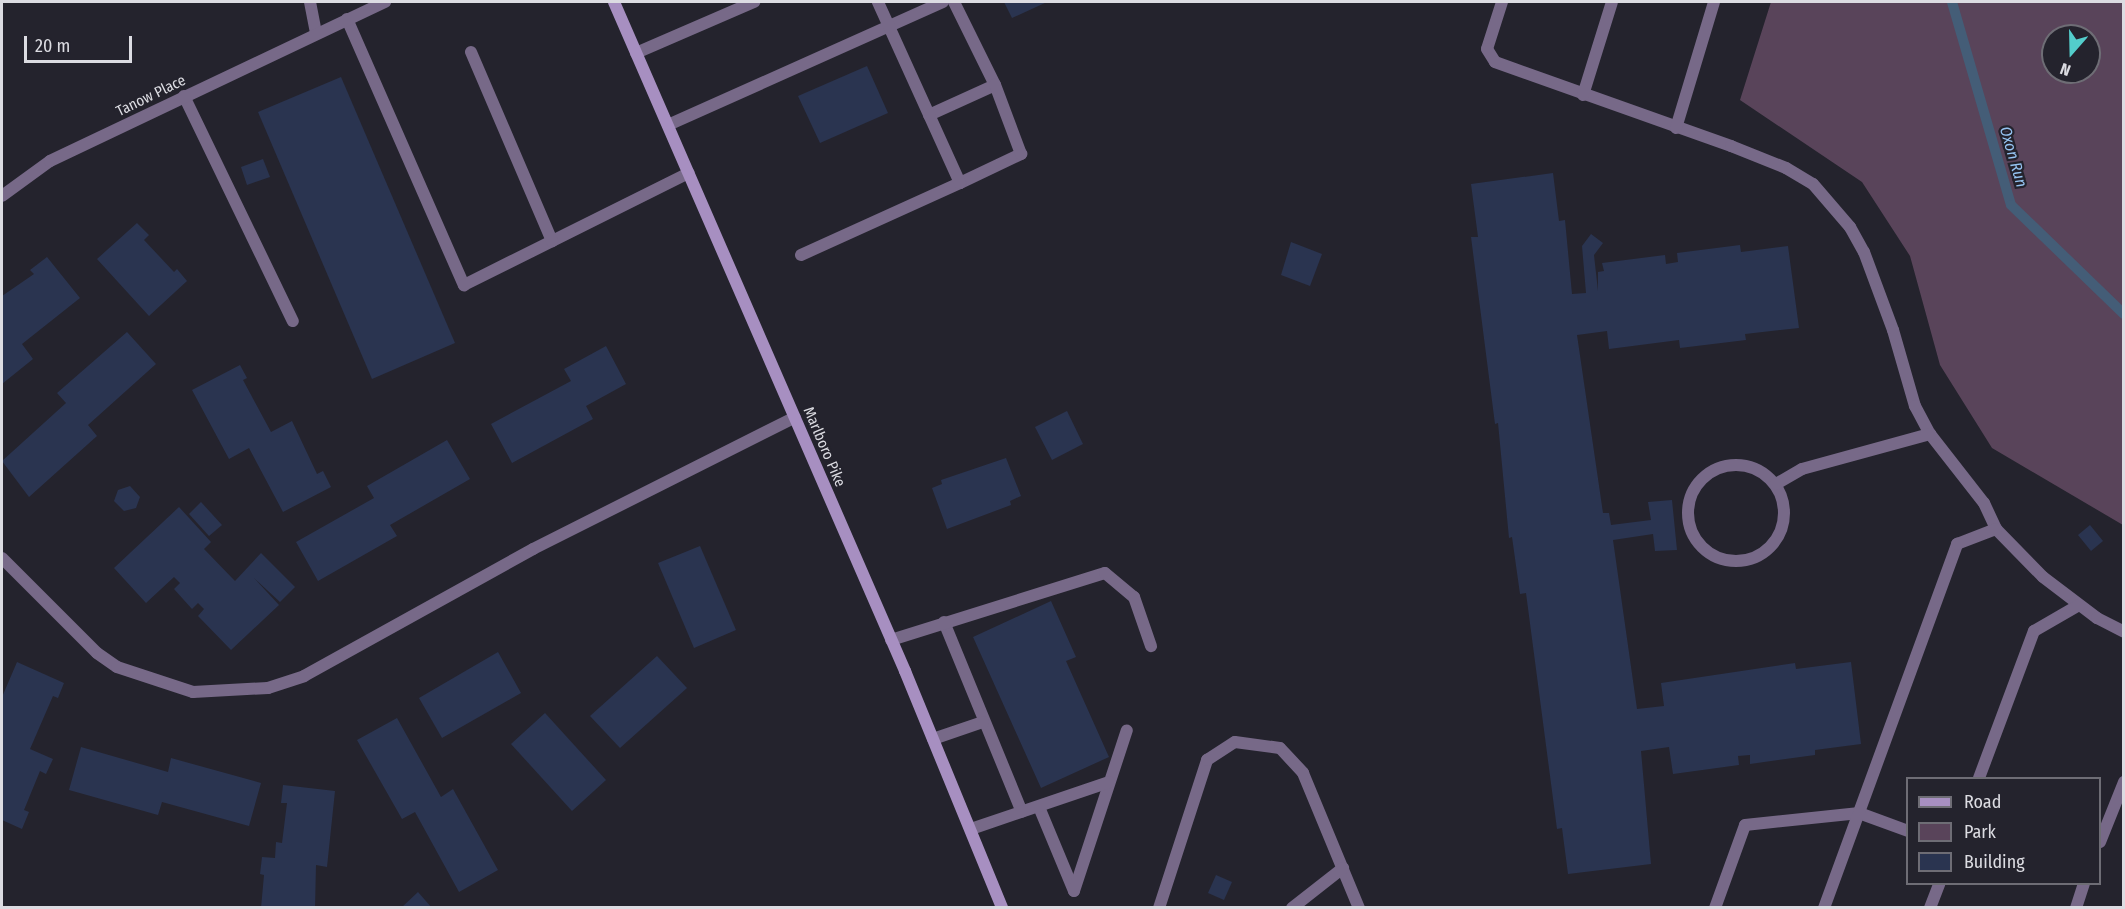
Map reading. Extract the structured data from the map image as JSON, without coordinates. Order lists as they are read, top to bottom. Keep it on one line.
{"streets":{"main road":["Marlboro Pike"],"street":["Tanow Place"]},"water":["Oxon Run"],"legend":["Road","Park","Building"],"scale_bar":"20 m","north":"bottom"}
